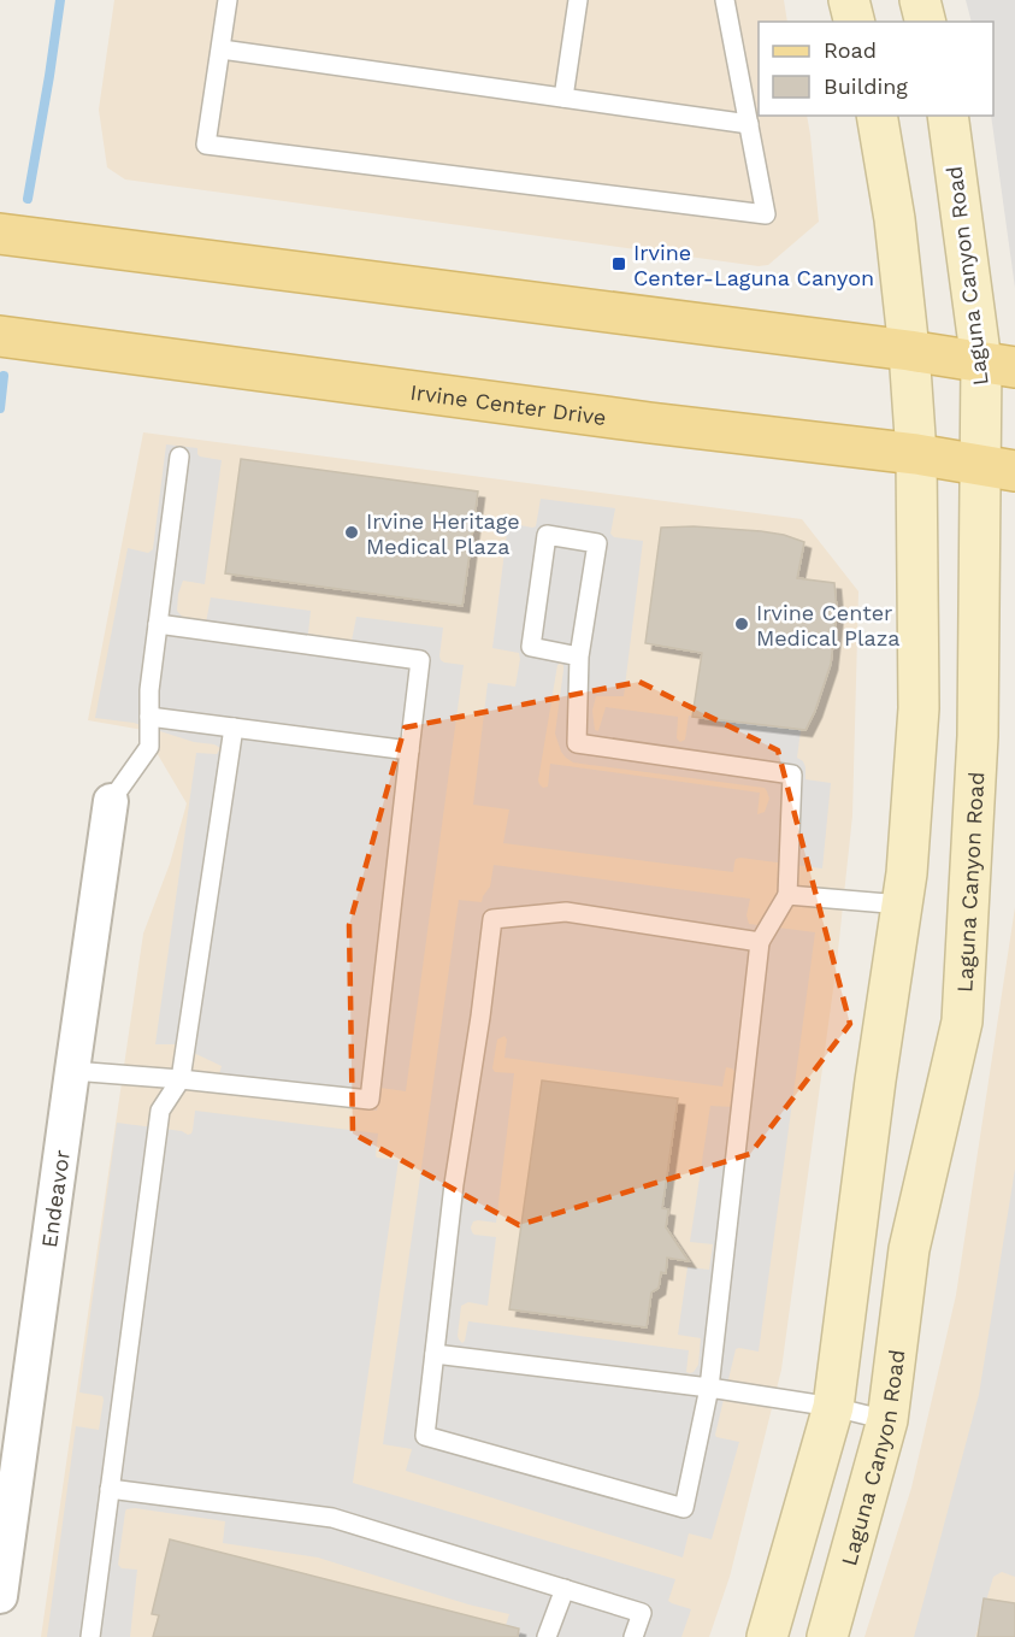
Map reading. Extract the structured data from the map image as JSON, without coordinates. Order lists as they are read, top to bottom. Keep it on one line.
{"streets":{"main road":["Laguna Canyon Road","Irvine Center Drive"],"street":["Endeavor"]},"crossings":[["Laguna Canyon Road","Irvine Center Drive"]],"places":{"transit":["Irvine Center-Laguna Canyon"],"other":["Irvine Heritage Medical Plaza","Irvine Center Medical Plaza"]},"legend":["Road","Building"]}
